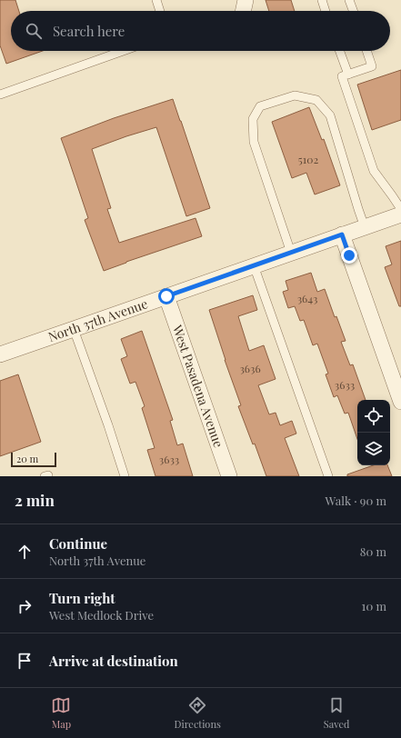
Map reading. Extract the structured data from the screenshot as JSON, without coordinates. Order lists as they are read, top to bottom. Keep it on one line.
{"streets":{"street":["North 37th Avenue","West Pasadena Avenue"]},"crossings":[["North 37th Avenue","West Pasadena Avenue"]],"house_numbers":["5102","3643","3636","3633","3633"],"scale_bar":"20 m","page":{"search":"Search here","scale":"20 m","heading":["2 min","Walk · 90 m"],"list":[["Continue","North 37th Avenue","80 m"],["Turn right","West Medlock Drive","10 m"],"Arrive at destination"],"nav":["Map","Directions","Saved"]}}
